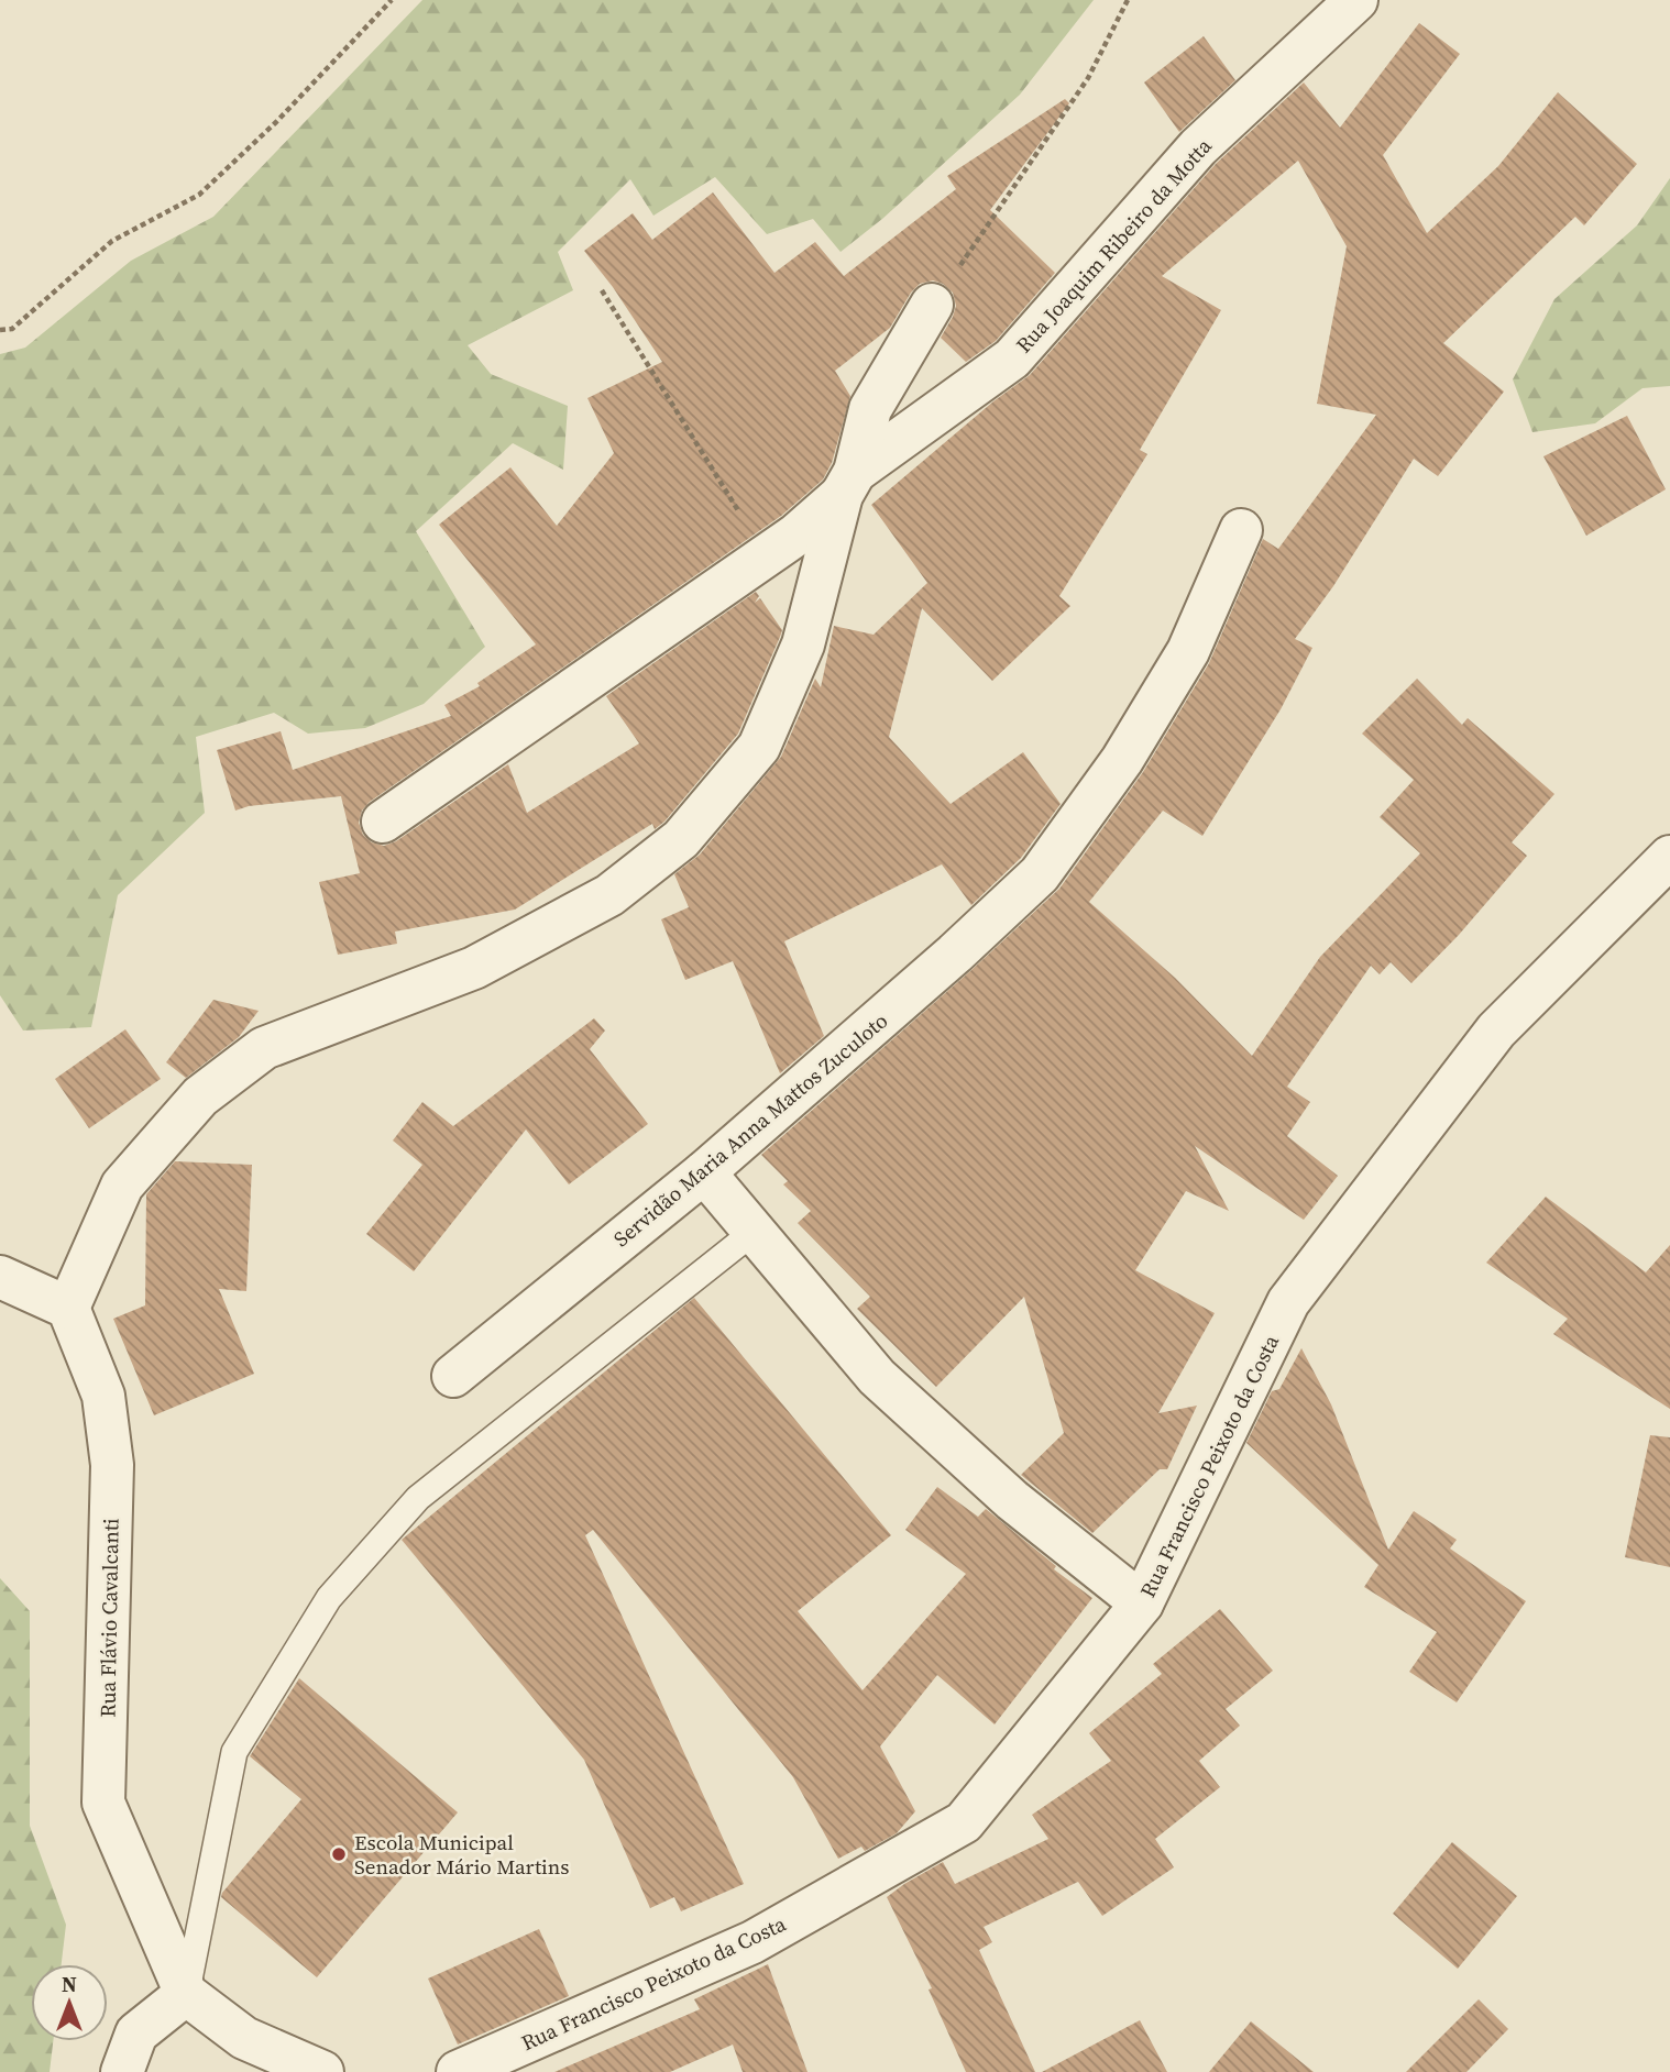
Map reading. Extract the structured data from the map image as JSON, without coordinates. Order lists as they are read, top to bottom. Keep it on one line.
{"streets":{"street":["Rua Joaquim Ribeiro da Motta","Servidão Maria Anna Mattos Zuculoto","Rua Francisco Peixoto da Costa","Rua Flávio Cavalcanti"]},"places":["Escola Municipal Senador Mário Martins"],"north":"top"}
